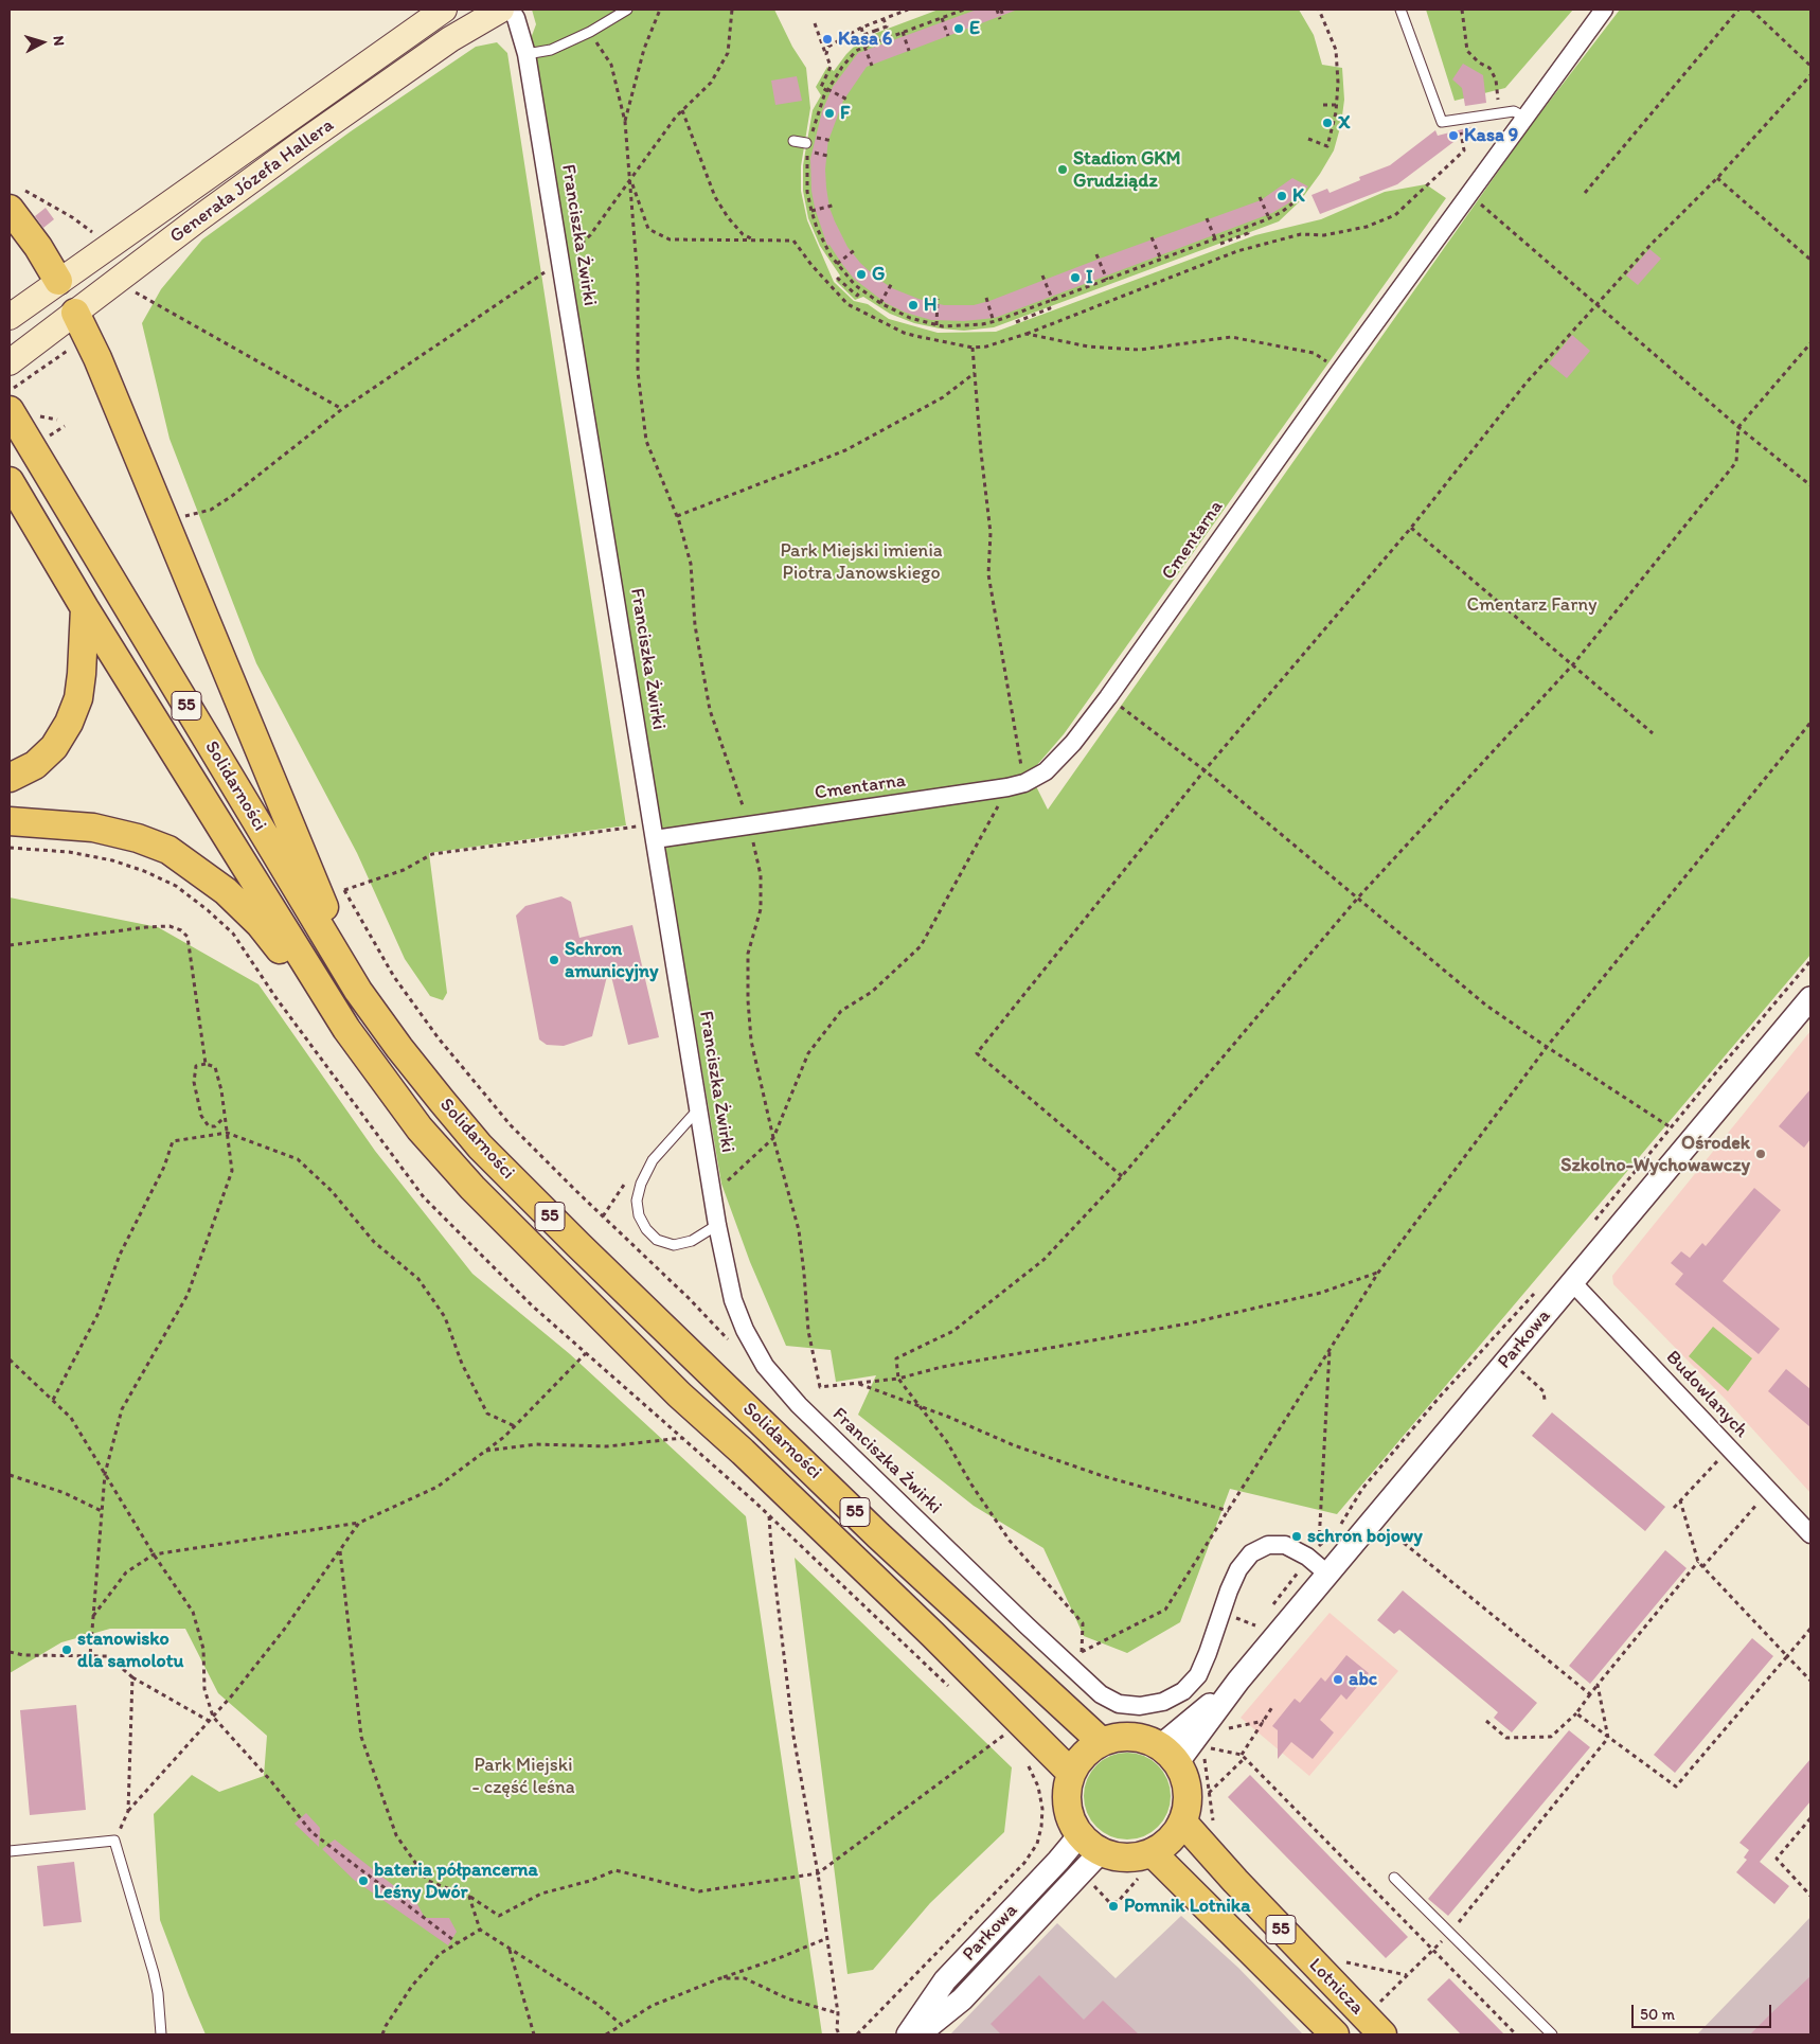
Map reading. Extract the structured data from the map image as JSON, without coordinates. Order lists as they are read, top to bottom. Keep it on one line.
{"streets":{"main road":["Generała Józefa Hallera","55","Solidarności","Lotnicza"],"street":["Franciszka Żwirki","Cmentarna","Parkowa","Budowlanych"]},"crossings":[["Franciszka Żwirki","Cmentarna"],["Franciszka Żwirki","Parkowa"],["Solidarności","Parkowa"],["Solidarności","Lotnicza"],["Parkowa","Budowlanych"],["Parkowa","Lotnicza"]],"parks":["Park Miejski imienia Piotra Janowskiego","Cmentarz Farny","Park Miejski - część leśna"],"places":["E","Kasa 6","F","X","Kasa 9","Stadion GKM Grudziądz","K","G","I","H","Schron amunicyjny","Ośrodek Szkolno-Wychowawczy","schron bojowy","stanowisko dla samolotu","abc","bateria półpancerna Leśny Dwór","Pomnik Lotnika"],"scale_bar":"50 m","north":"right"}
